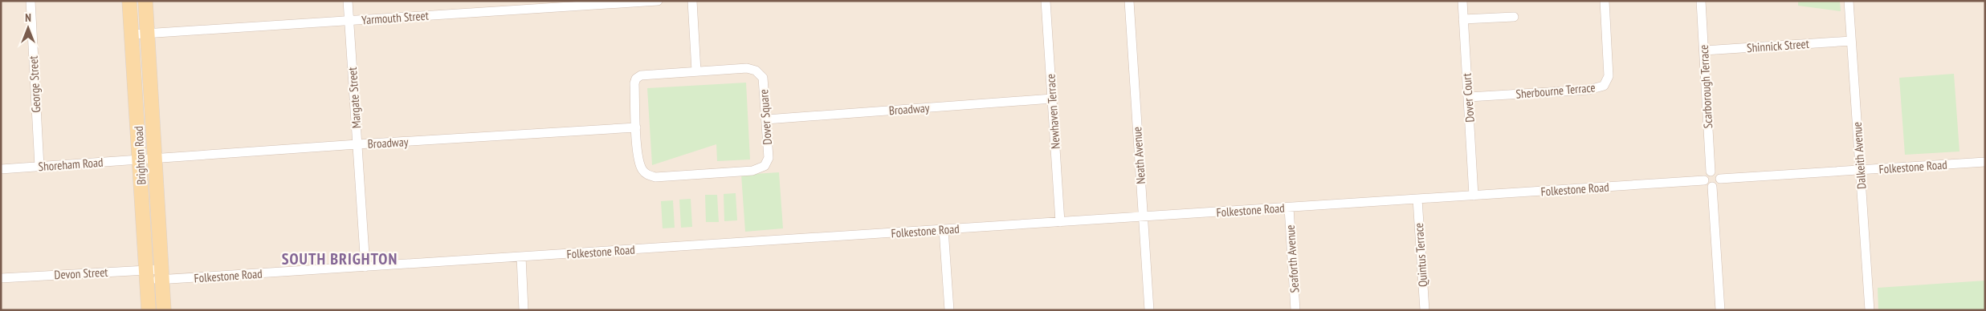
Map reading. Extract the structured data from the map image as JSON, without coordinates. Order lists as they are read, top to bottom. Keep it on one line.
{"streets":{"main road":["Brighton Road"],"street":["Yarmouth Street","Shinnick Street","George Street","Scarborough Terrace","Sherbourne Terrace","Margate Street","Dover Court","Broadway","Newhaven Terrace","Dover Square","Neath Avenue","Dalkeith Avenue","Shoreham Road","Folkestone Road","Quintus Terrace","Seaforth Avenue","Devon Street"]},"crossings":[["Yarmouth Street","Margate Street"],["Yarmouth Street","Brighton Road"],["Shinnick Street","Scarborough Terrace"],["Shinnick Street","Dalkeith Avenue"],["George Street","Shoreham Road"],["Scarborough Terrace","Folkestone Road"],["Sherbourne Terrace","Dover Court"],["Margate Street","Broadway"],["Margate Street","Folkestone Road"],["Dover Court","Folkestone Road"],["Broadway","Newhaven Terrace"],["Broadway","Dover Square"],["Broadway","Brighton Road"],["Broadway","Shoreham Road"],["Newhaven Terrace","Folkestone Road"],["Brighton Road","Shoreham Road"],["Brighton Road","Folkestone Road"],["Brighton Road","Devon Street"],["Neath Avenue","Folkestone Road"],["Dalkeith Avenue","Folkestone Road"],["Folkestone Road","Quintus Terrace"],["Folkestone Road","Seaforth Avenue"],["Folkestone Road","Devon Street"]],"districts":["SOUTH BRIGHTON"],"north":"top"}
